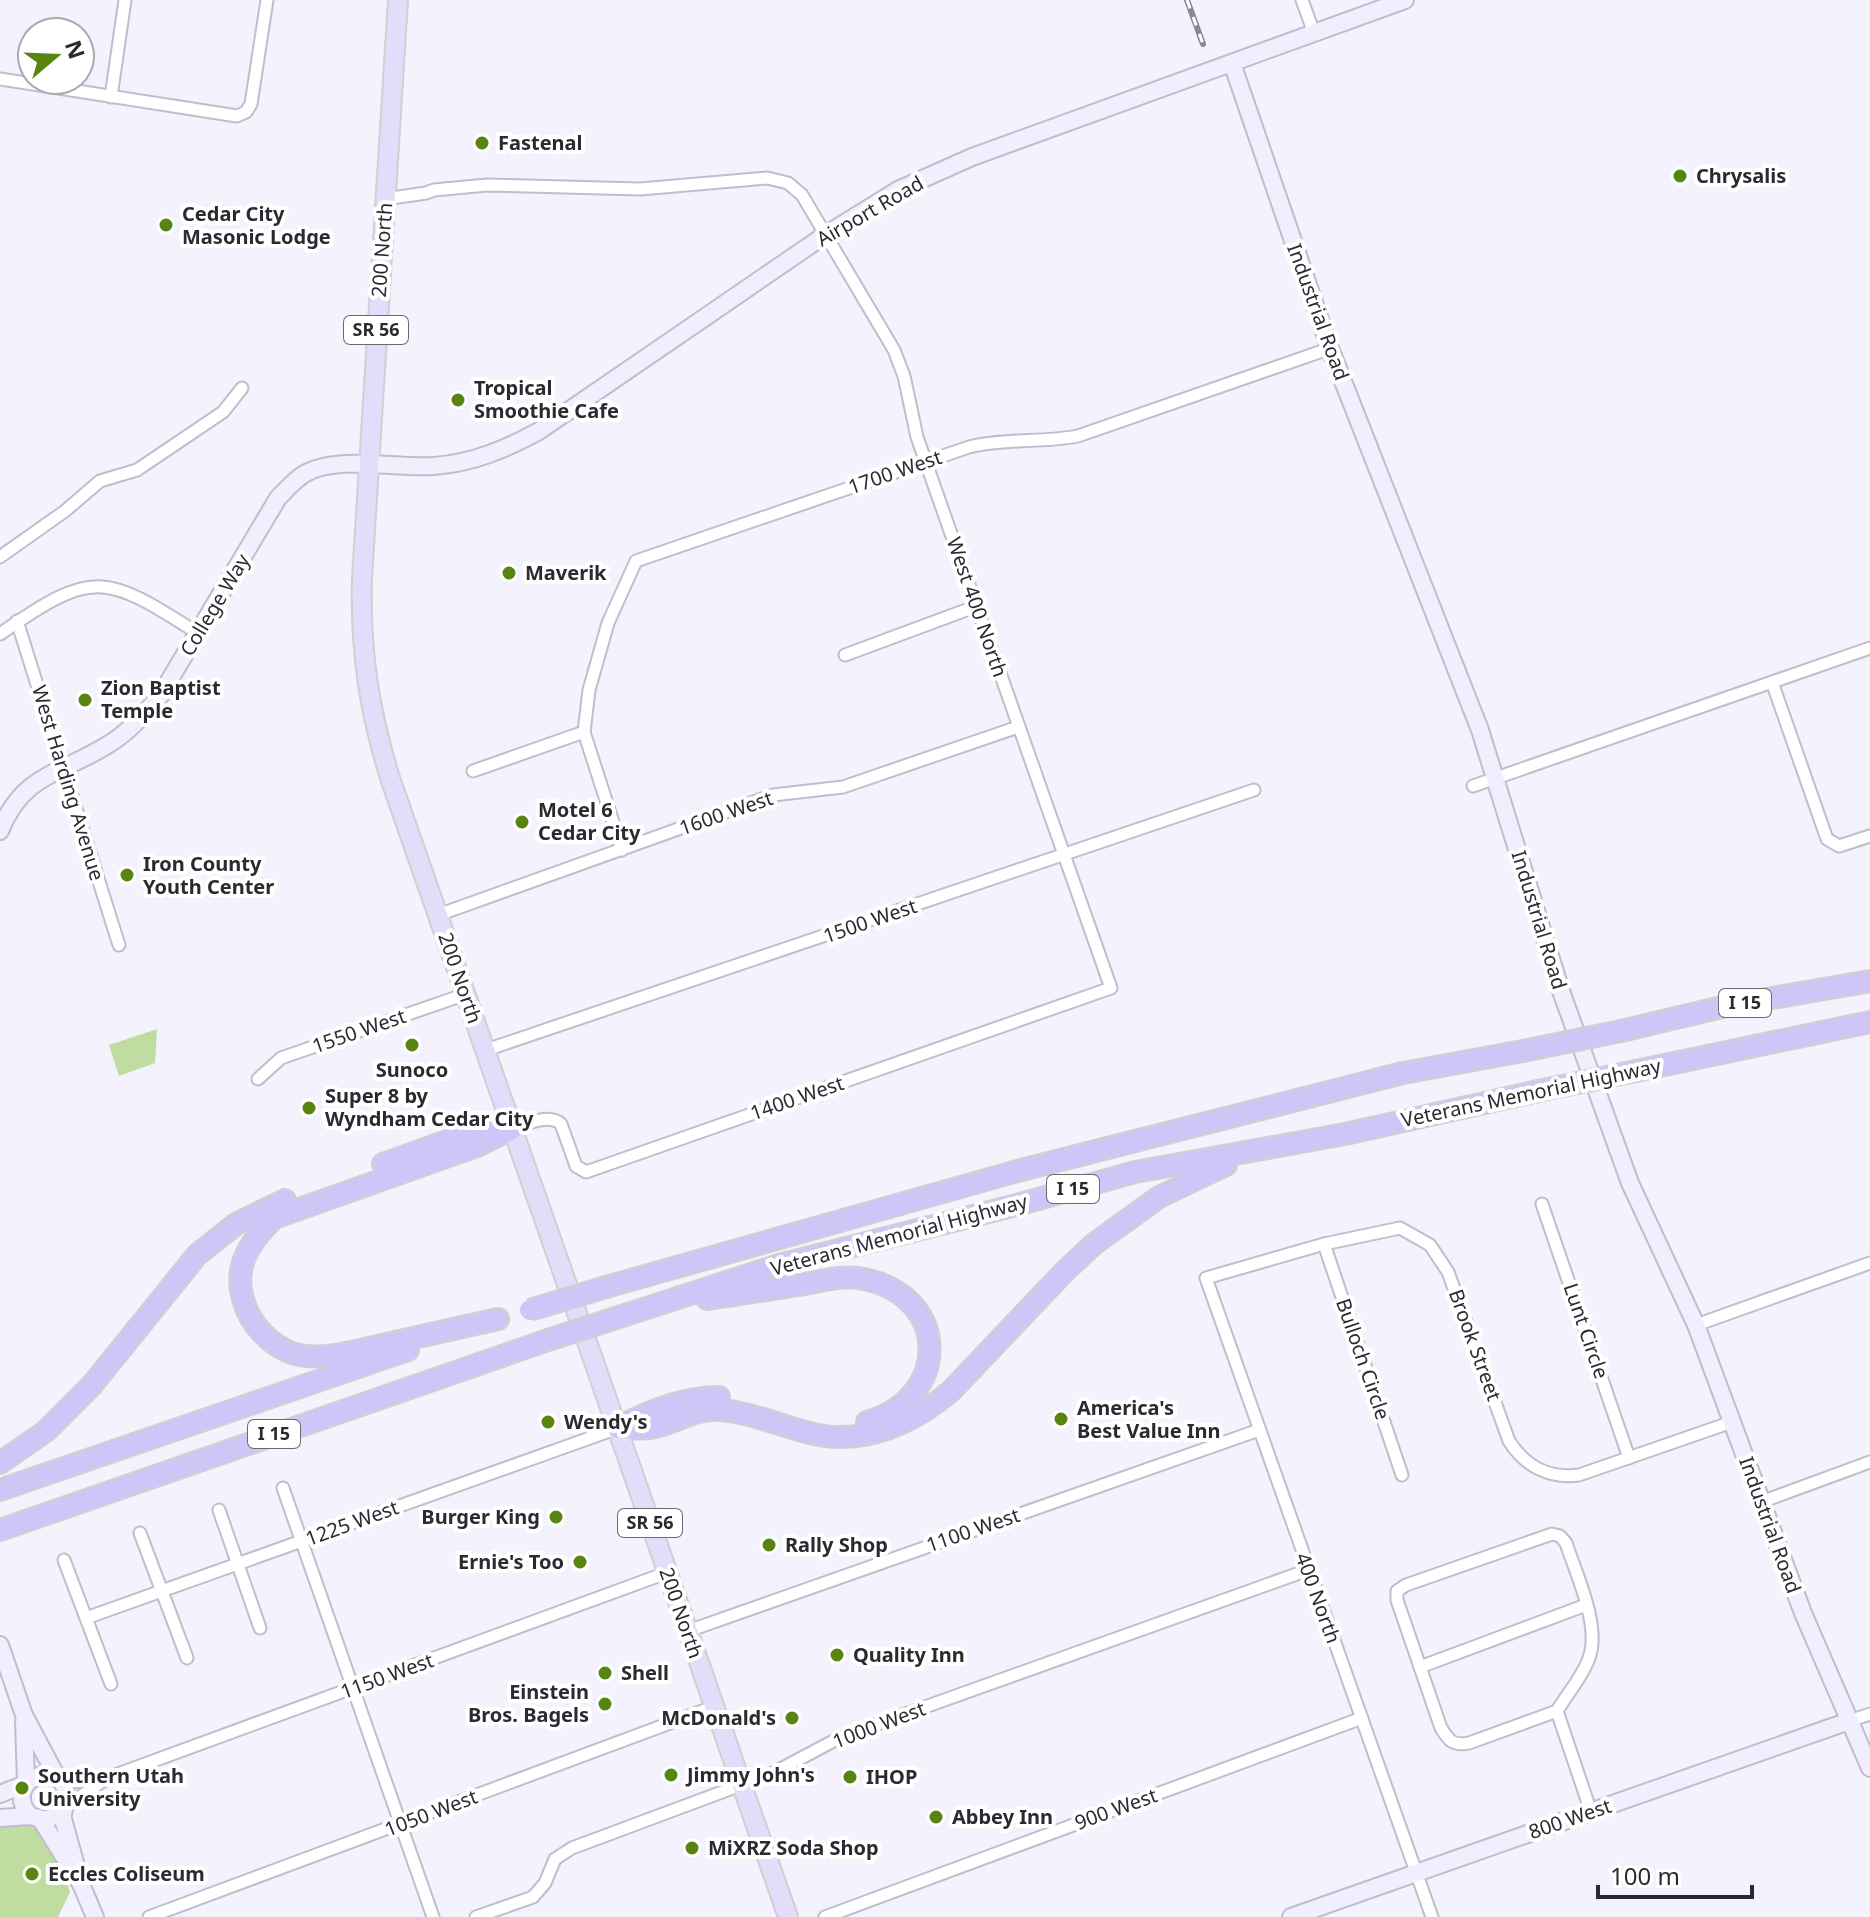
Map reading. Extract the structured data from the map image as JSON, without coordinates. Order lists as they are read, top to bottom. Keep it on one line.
{"streets":{"highway":["I 15","Veterans Memorial Highway"],"main road":["200 North","SR 56"],"street":["Airport Road","Industrial Road","1700 West","College Way","West 400 North","West Harding Avenue","1600 West","1500 West","1550 West","1400 West","Lunt Circle","Brook Street","Bulloch Circle","1225 West","1100 West","400 North","1150 West","1000 West","900 West","1050 West","800 West"]},"crossings":[["Airport Road","200 North"],["Airport Road","Industrial Road"],["Airport Road","College Way"],["Airport Road","West 400 North"],["200 North","College Way"],["200 North","West 400 North"],["200 North","1600 West"],["200 North","1500 West"],["200 North","1550 West"],["200 North","1400 West"],["200 North","1225 West"],["200 North","1100 West"],["200 North","1150 West"],["200 North","1000 West"],["200 North","1050 West"],["Industrial Road","1700 West"],["Industrial Road","Brook Street"],["Industrial Road","800 West"],["1700 West","West 400 North"],["1700 West","1600 West"],["College Way","West Harding Avenue"],["West 400 North","1600 West"],["West 400 North","1500 West"],["West 400 North","1400 West"],["Lunt Circle","Brook Street"],["Brook Street","Bulloch Circle"],["Brook Street","400 North"],["1100 West","400 North"],["400 North","1000 West"],["400 North","900 West"],["400 North","800 West"]],"places":["Fastenal","Chrysalis","Cedar City Masonic Lodge","Tropical Smoothie Cafe","Maverik","Zion Baptist Temple","Motel 6 Cedar City","Iron County Youth Center","Sunoco","Super 8 by Wyndham Cedar City","America's Best Value Inn","Wendy's","Burger King","Rally Shop","Ernie's Too","Quality Inn","Shell","Einstein Bros. Bagels","McDonald's","Jimmy John's","IHOP","Southern Utah University","Abbey Inn","MiXRZ Soda Shop","Eccles Coliseum"],"scale_bar":"100 m","north":"right"}
